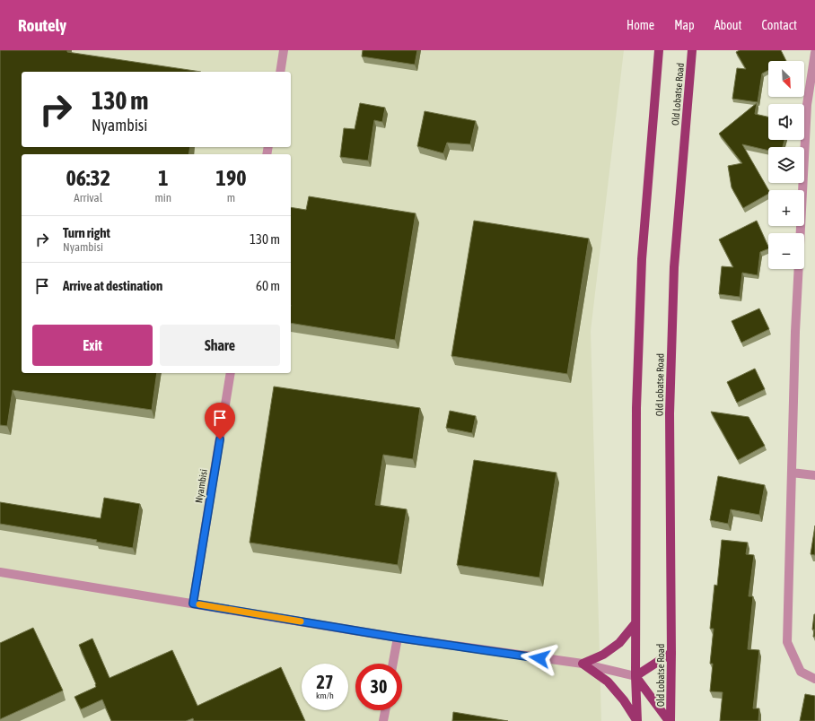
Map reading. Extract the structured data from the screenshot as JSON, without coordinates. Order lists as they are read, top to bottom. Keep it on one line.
{"streets":{"main road":["Old Lobatse Road"],"street":["Nyambisi"]},"north":"bottom right","page":{"header":"Routely","nav":["Home","Map","About","Contact"],"map_buttons":["+","−"],"turn":["130 m","Nyambisi"],"eta":["06:32","Arrival","1","min","190","m"],"list":[{"name":"Turn right","note":"Nyambisi","value":"130 m"},{"name":"Arrive at destination","value":"60 m"}],"buttons":["Exit","Share"],"speed":"27 km/h","limit":"30"}}
